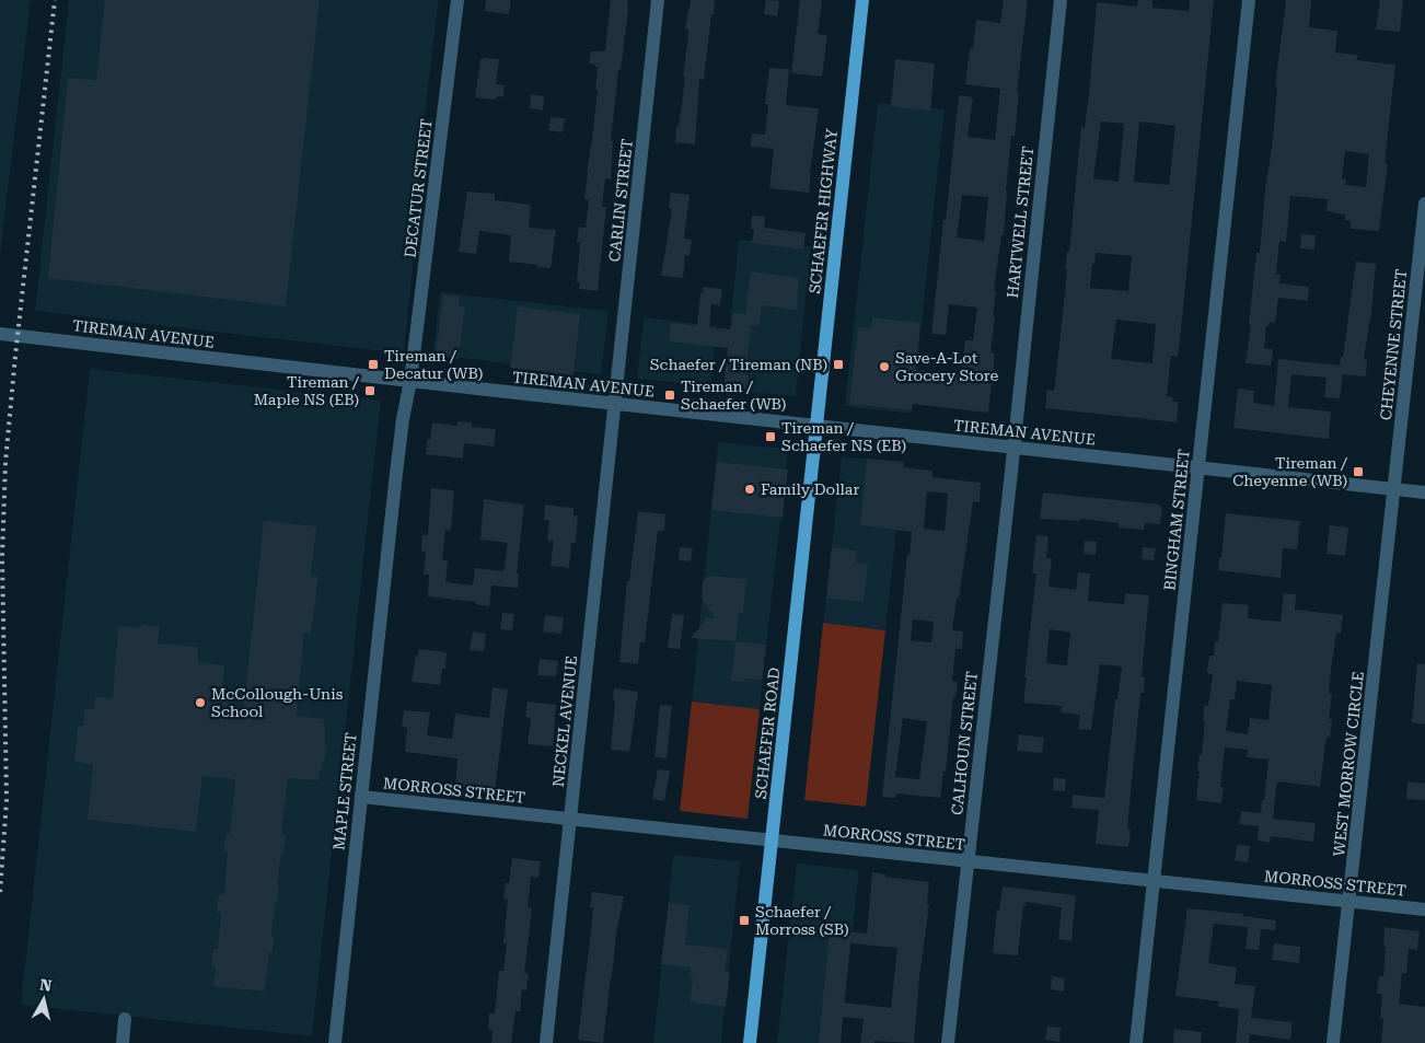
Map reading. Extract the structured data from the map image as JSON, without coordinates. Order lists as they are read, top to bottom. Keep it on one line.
{"streets":{"main road":["SCHAEFER HIGHWAY","SCHAEFER ROAD"],"street":["DECATUR STREET","CARLIN STREET","HARTWELL STREET","TIREMAN AVENUE","CHEYENNE STREET","BINGHAM STREET","NECKEL AVENUE","CALHOUN STREET","WEST MORROW CIRCLE","MORROSS STREET","MAPLE STREET"]},"crossings":[["DECATUR STREET","TIREMAN AVENUE"],["DECATUR STREET","MAPLE STREET"],["CARLIN STREET","TIREMAN AVENUE"],["CARLIN STREET","NECKEL AVENUE"],["SCHAEFER HIGHWAY","TIREMAN AVENUE"],["SCHAEFER HIGHWAY","SCHAEFER ROAD"],["HARTWELL STREET","TIREMAN AVENUE"],["HARTWELL STREET","CALHOUN STREET"],["TIREMAN AVENUE","CHEYENNE STREET"],["TIREMAN AVENUE","BINGHAM STREET"],["TIREMAN AVENUE","NECKEL AVENUE"],["TIREMAN AVENUE","SCHAEFER ROAD"],["TIREMAN AVENUE","CALHOUN STREET"],["TIREMAN AVENUE","WEST MORROW CIRCLE"],["TIREMAN AVENUE","MAPLE STREET"],["CHEYENNE STREET","WEST MORROW CIRCLE"],["BINGHAM STREET","MORROSS STREET"],["NECKEL AVENUE","MORROSS STREET"],["SCHAEFER ROAD","MORROSS STREET"],["CALHOUN STREET","MORROSS STREET"],["WEST MORROW CIRCLE","MORROSS STREET"],["MORROSS STREET","MAPLE STREET"]],"places":{"transit":["Tireman / Decatur (WB)","Schaefer / Tireman (NB)","Tireman / Maple NS (EB)","Tireman / Schaefer (WB)","Tireman / Schaefer NS (EB)","Tireman / Cheyenne (WB)","Schaefer / Morross (SB)"],"other":["Save-A-Lot Grocery Store","Family Dollar","McCollough-Unis School"]},"north":"top"}
